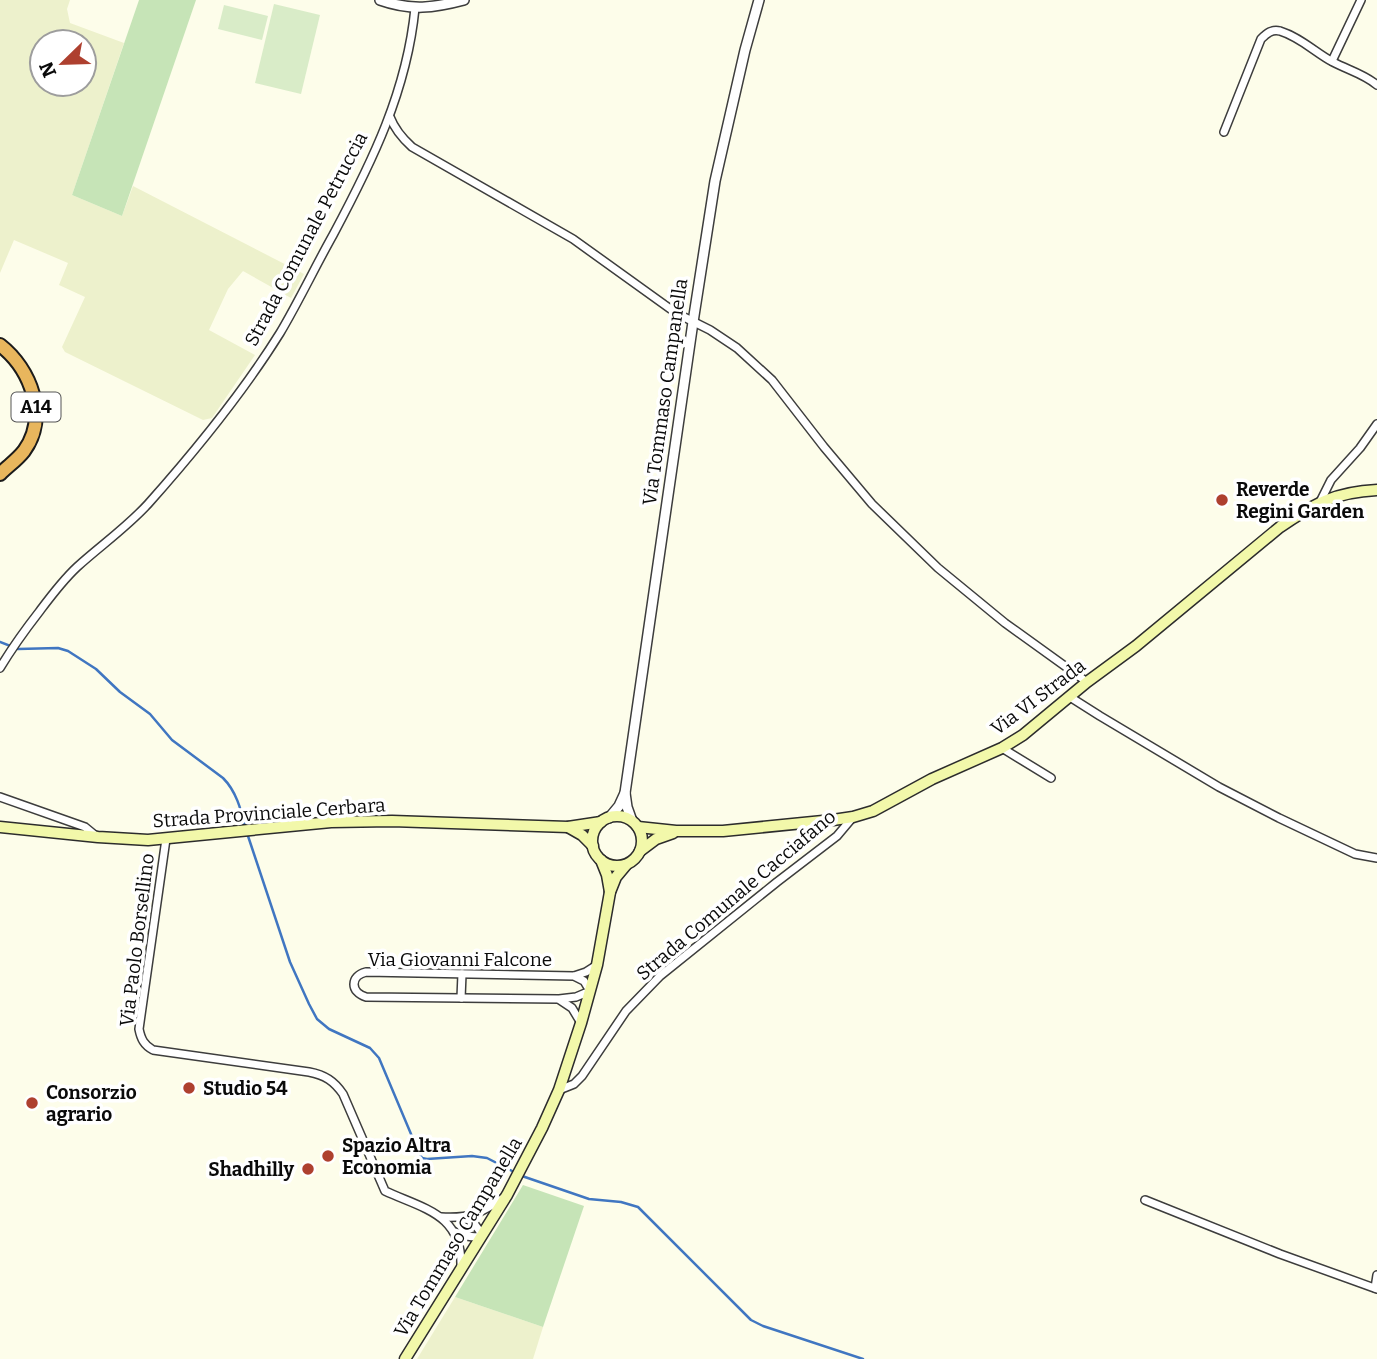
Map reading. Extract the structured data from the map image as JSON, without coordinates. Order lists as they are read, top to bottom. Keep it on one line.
{"streets":{"highway":["A14"],"main road":["Via Tommaso Campanella","Via VI Strada","Strada Provinciale Cerbara"],"street":["Strada Comunale Petruccia","Strada Comunale Cacciafano","Via Paolo Borsellino","Via Giovanni Falcone"]},"crossings":[["Via Tommaso Campanella","Via VI Strada"],["Via Tommaso Campanella","Strada Provinciale Cerbara"],["Via Tommaso Campanella","Strada Comunale Cacciafano"],["Via Tommaso Campanella","Via Paolo Borsellino"],["Via Tommaso Campanella","Via Giovanni Falcone"],["Via VI Strada","Strada Provinciale Cerbara"],["Via VI Strada","Strada Comunale Cacciafano"],["Strada Provinciale Cerbara","Via Paolo Borsellino"]],"places":["Reverde Regini Garden","Studio 54","Consorzio agrario","Spazio Altra Economia","Shadhilly"],"north":"bottom left"}
